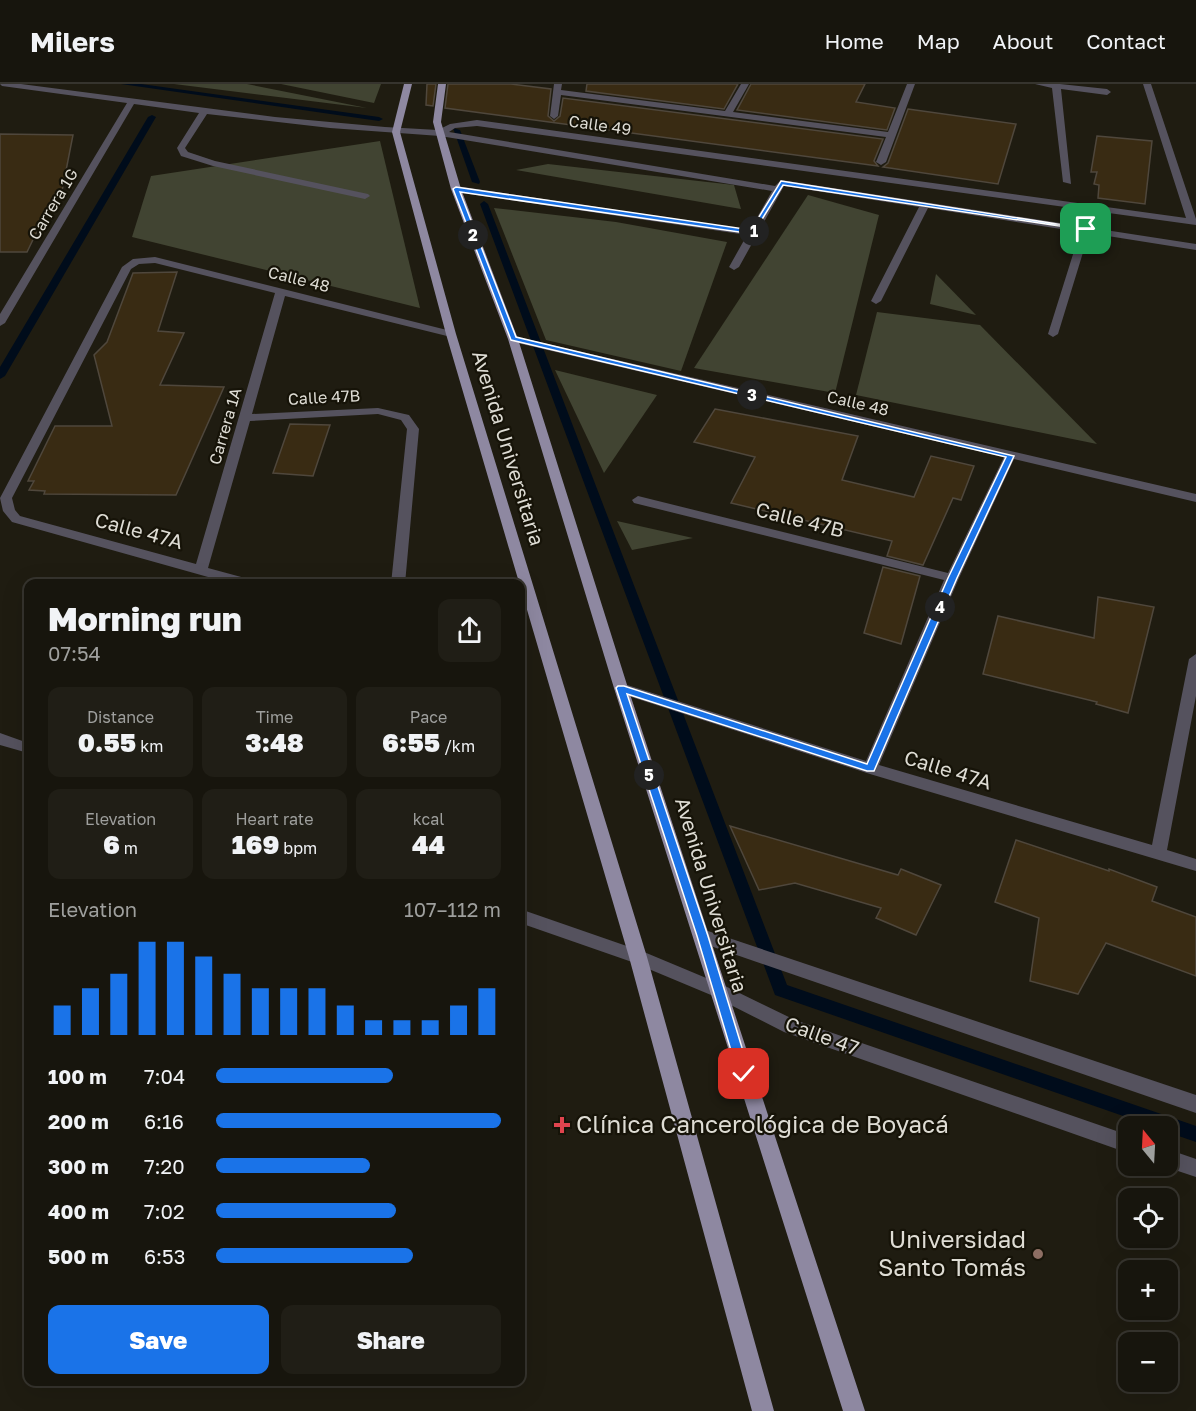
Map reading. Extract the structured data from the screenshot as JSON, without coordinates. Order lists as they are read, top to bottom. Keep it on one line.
{"streets":{"main road":["Avenida Universitaria"],"street":["Calle 49","Carrera 1G","Calle 48","Calle 47B","Carrera 1A","Calle 47A","Calle 47"]},"crossings":[["Calle 49","Carrera 1G"],["Calle 49","Avenida Universitaria"],["Calle 48","Carrera 1A"],["Calle 48","Avenida Universitaria"],["Calle 48","Calle 47A"],["Calle 47B","Carrera 1A"],["Carrera 1A","Calle 47A"],["Avenida Universitaria","Calle 47A"],["Avenida Universitaria","Calle 47"]],"places":{"health":["Clínica Cancerológica de Boyacá"],"other":["Universidad Santo Tomás"]},"north":"top","page":{"header":"Milers","nav":["Home","Map","About","Contact"],"pins":["1","2","3","4","5"],"heading":["Morning run","07:54"],"stats":[["Distance","0.55 km"],["Time","3:48"],["Pace","6:55 /km"],["Elevation","6 m"],["Heart rate","169 bpm"],["kcal","44"]],"chart":["Elevation","107–112 m"],"list":[{"name":"100 m","note":"7:04"},{"name":"200 m","note":"6:16"},{"name":"300 m","note":"7:20"},{"name":"400 m","note":"7:02"},{"name":"500 m","note":"6:53"}],"map_buttons":["+","−"],"buttons":["Save","Share"]}}
